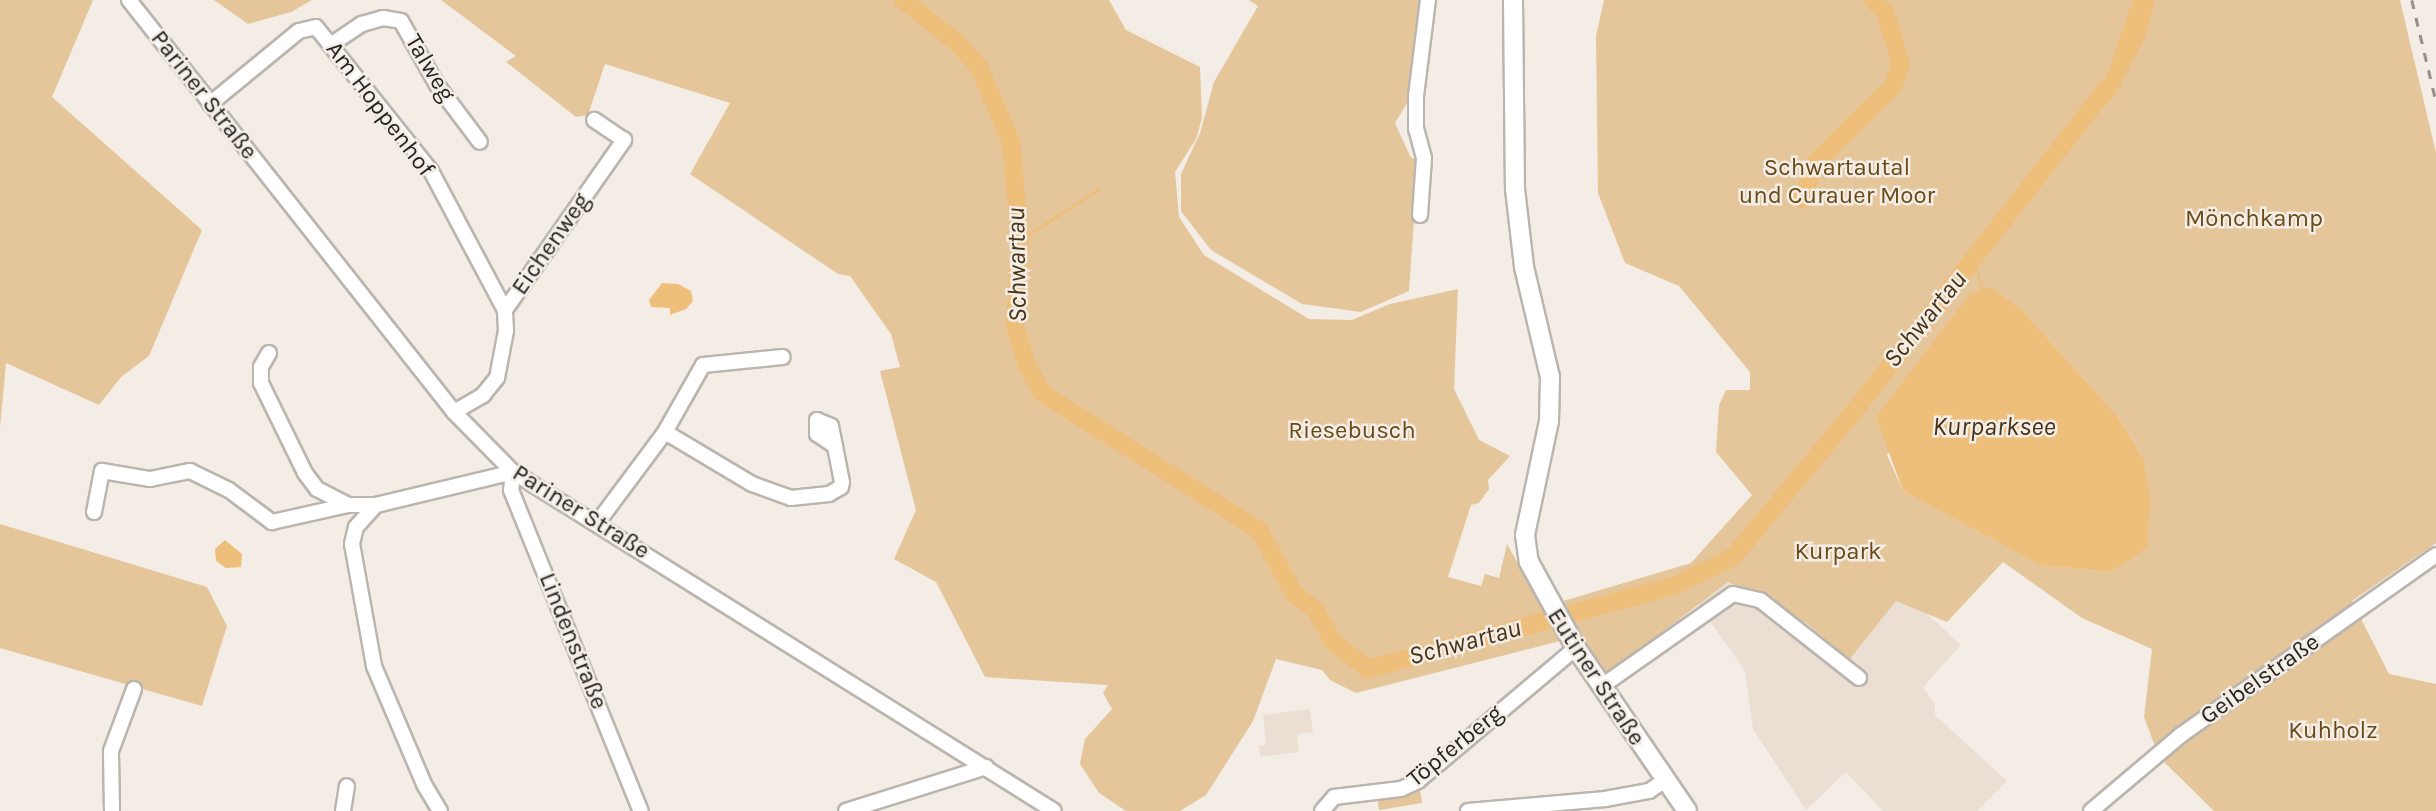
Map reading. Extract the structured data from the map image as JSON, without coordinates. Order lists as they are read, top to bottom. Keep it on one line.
{"streets":{"main road":["Eutiner Straße"],"street":["Talweg","Pariner Straße","Am Hoppenhof","Eichenweg","Lindenstraße","Geibelstraße","Töpferberg"]},"crossings":[["Talweg","Am Hoppenhof"],["Pariner Straße","Am Hoppenhof"],["Pariner Straße","Eichenweg"],["Pariner Straße","Lindenstraße"],["Am Hoppenhof","Eichenweg"],["Eutiner Straße","Töpferberg"]],"water":["Schwartau","Kurparksee"],"parks":["Schwartautal und Curauer Moor","Mönchkamp","Riesebusch","Kurpark","Kuhholz"]}
